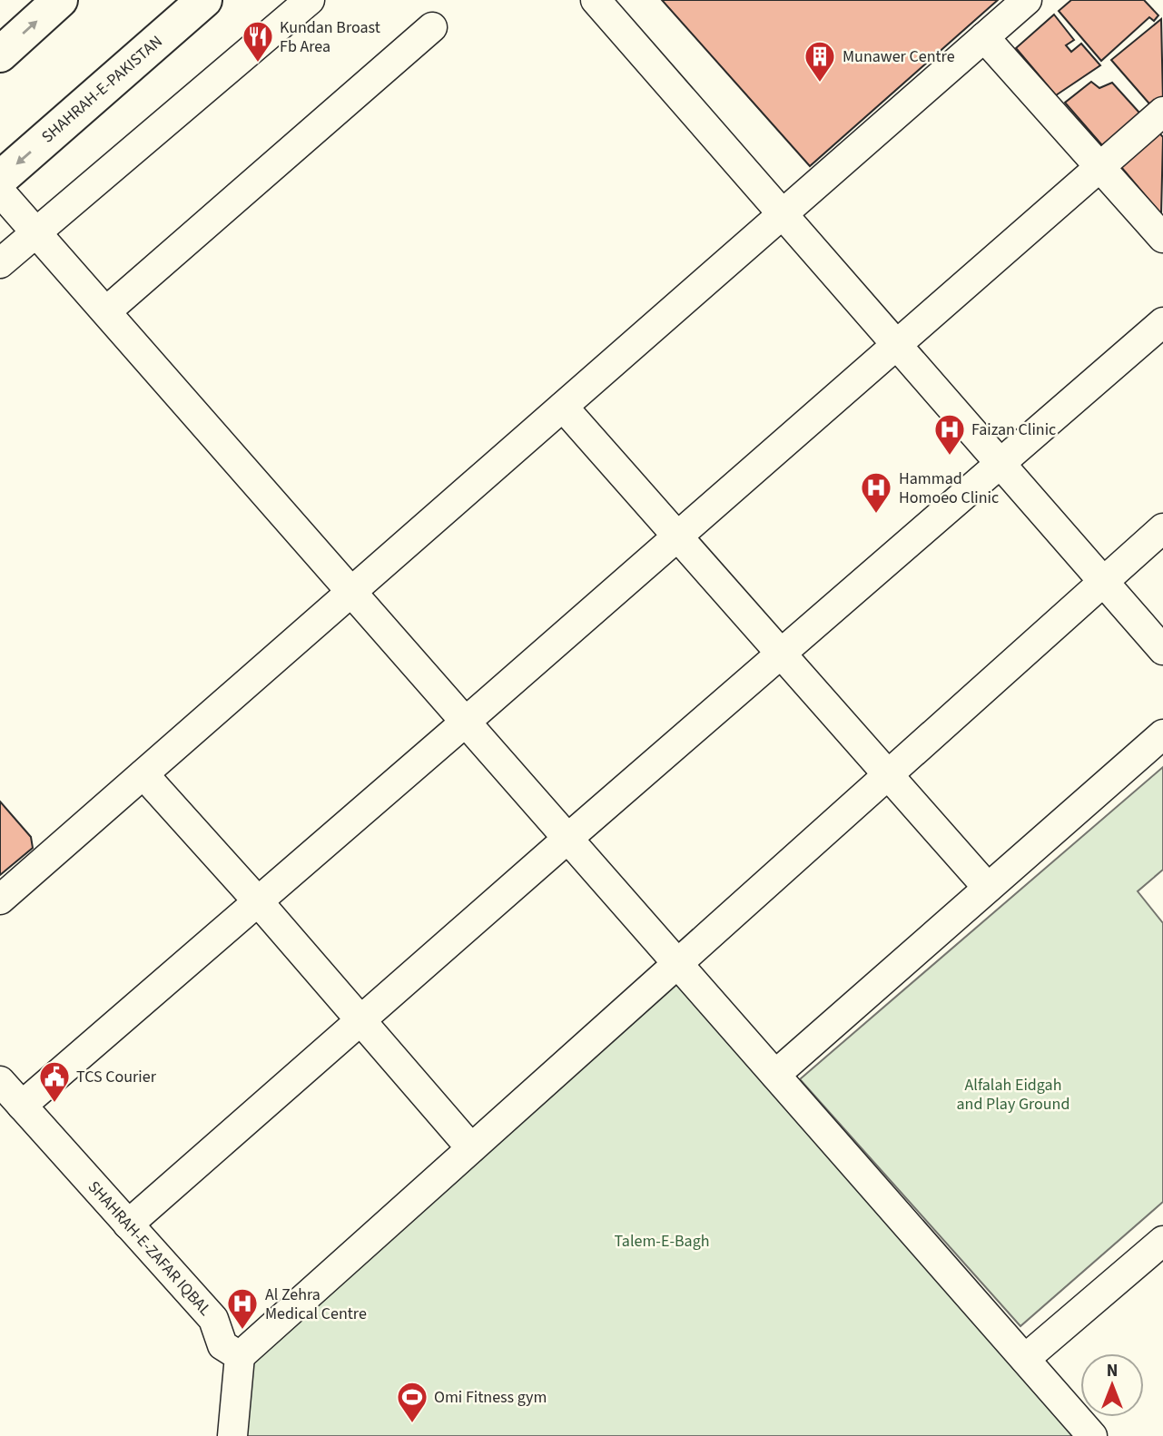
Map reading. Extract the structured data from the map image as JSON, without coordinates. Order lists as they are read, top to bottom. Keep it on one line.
{"streets":{"highway":["SHAHRAH-E-PAKISTAN"],"street":["SHAHRAH-E-ZAFAR IQBAL"]},"one_way":["SHAHRAH-E-PAKISTAN"],"parks":["Alfalah Eidgah and Play Ground","Talem-E-Bagh"],"places":{"restaurant":["Kundan Broast Fb Area"],"building":["Munawer Centre"],"hospital":["Faizan Clinic","Hammad Homoeo Clinic","Al Zehra Medical Centre"],"public building":["TCS Courier"],"sports":["Omi Fitness gym"]},"north":"top"}
